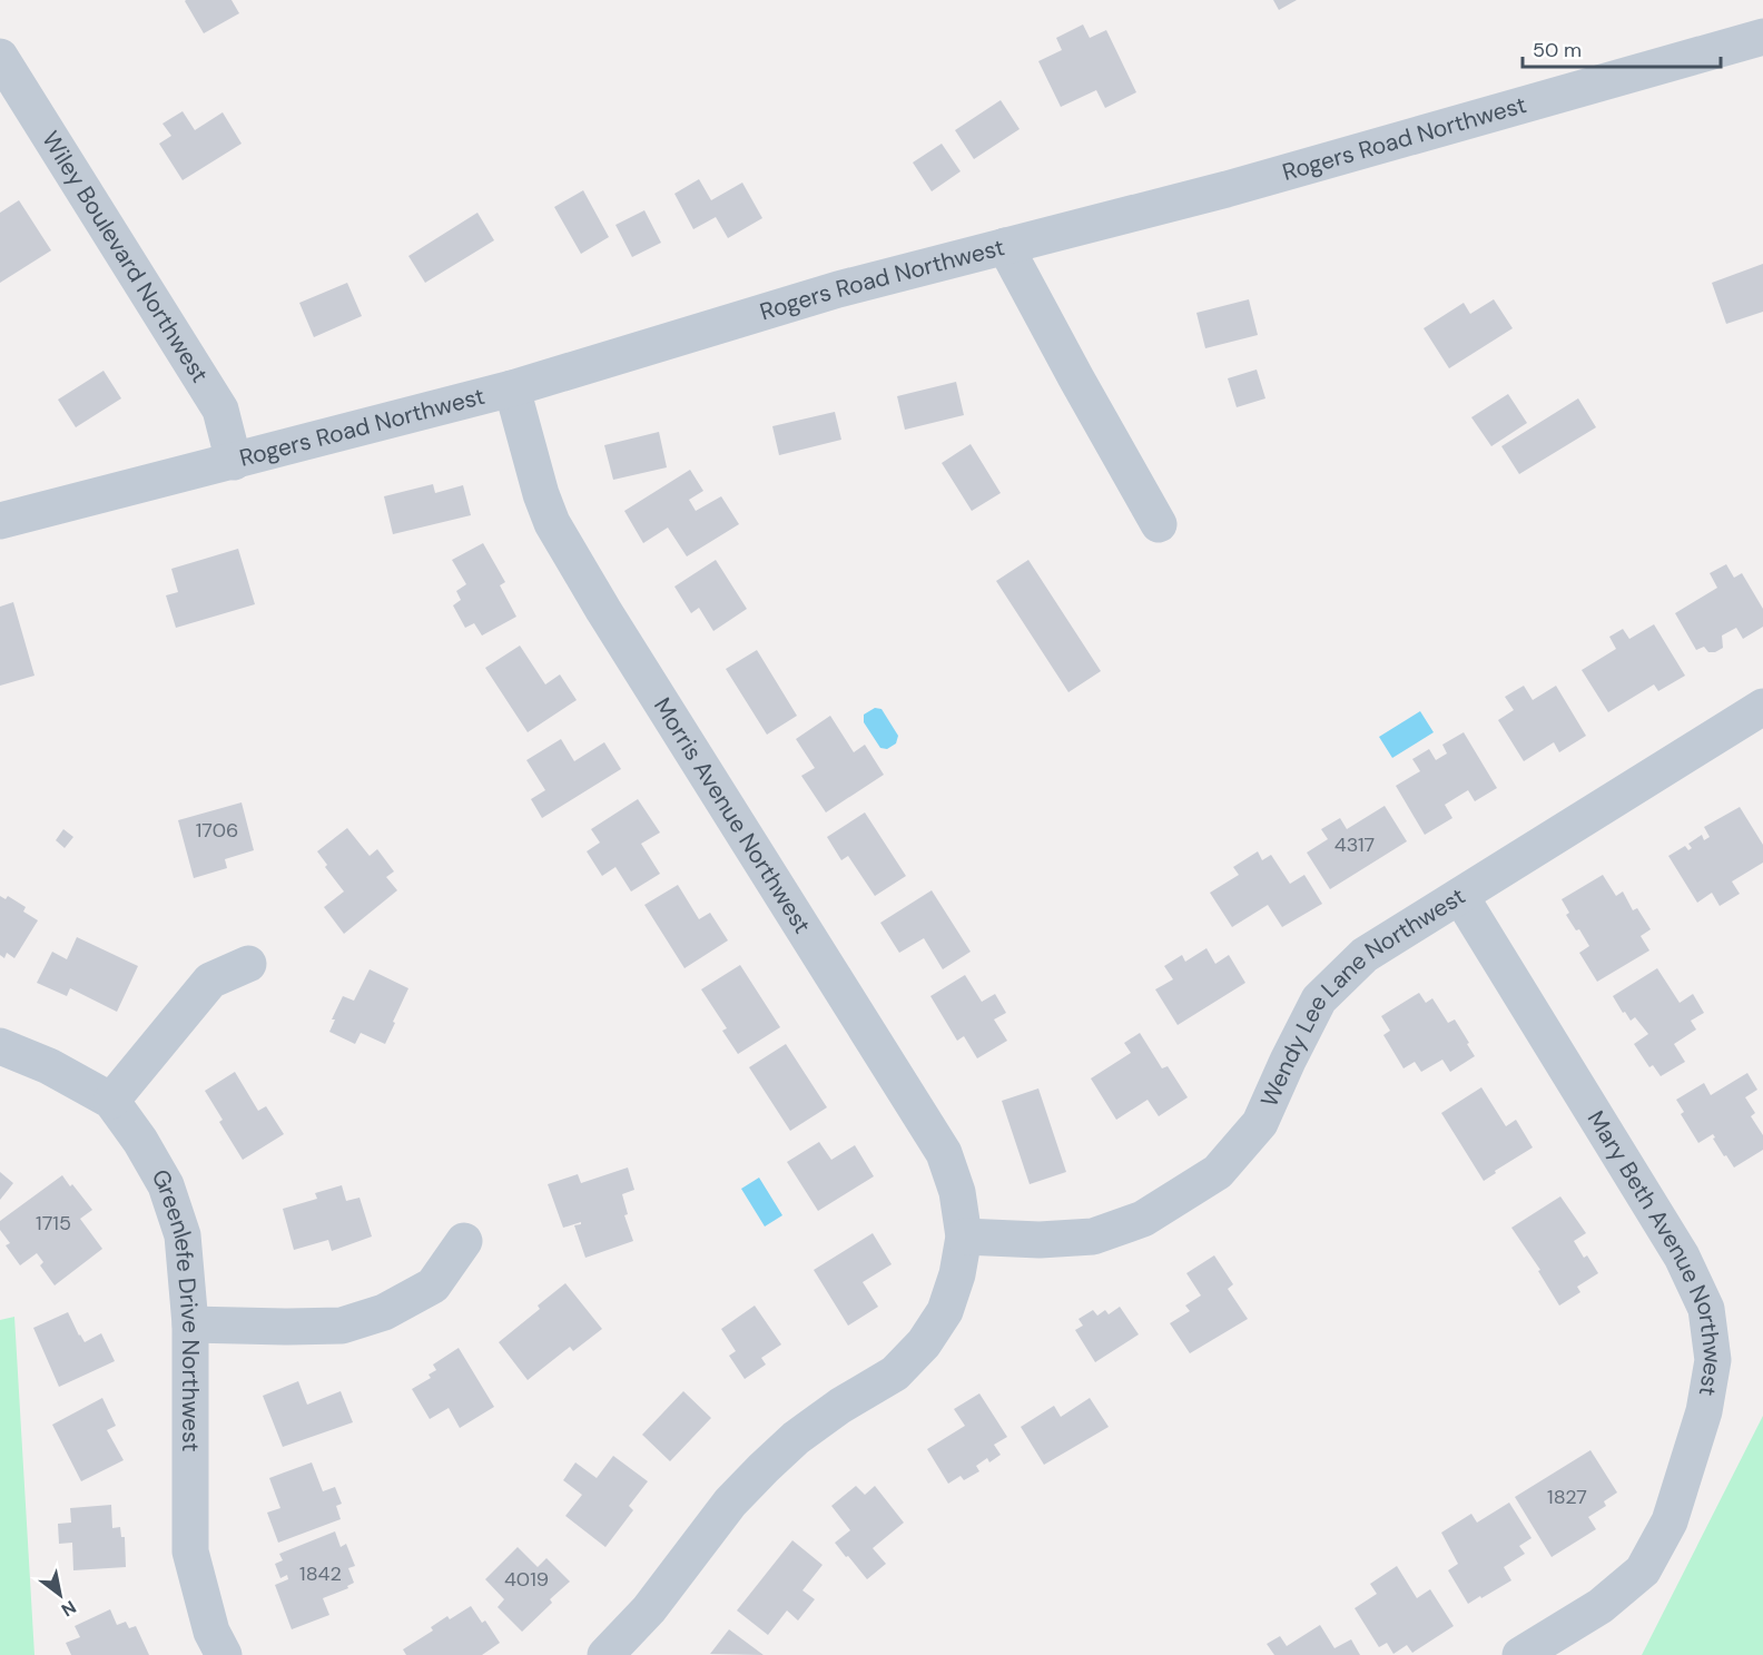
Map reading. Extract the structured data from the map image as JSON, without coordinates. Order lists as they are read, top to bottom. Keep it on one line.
{"streets":{"street":["Rogers Road Northwest","Wiley Boulevard Northwest","Morris Avenue Northwest","Wendy Lee Lane Northwest","Mary Beth Avenue Northwest","Greenlefe Drive Northwest"]},"crossings":[["Rogers Road Northwest","Wiley Boulevard Northwest"],["Rogers Road Northwest","Morris Avenue Northwest"],["Morris Avenue Northwest","Wendy Lee Lane Northwest"],["Wendy Lee Lane Northwest","Mary Beth Avenue Northwest"]],"house_numbers":["1706","4317","1715","1827","1842","4019"],"scale_bar":"50 m","north":"bottom right"}
